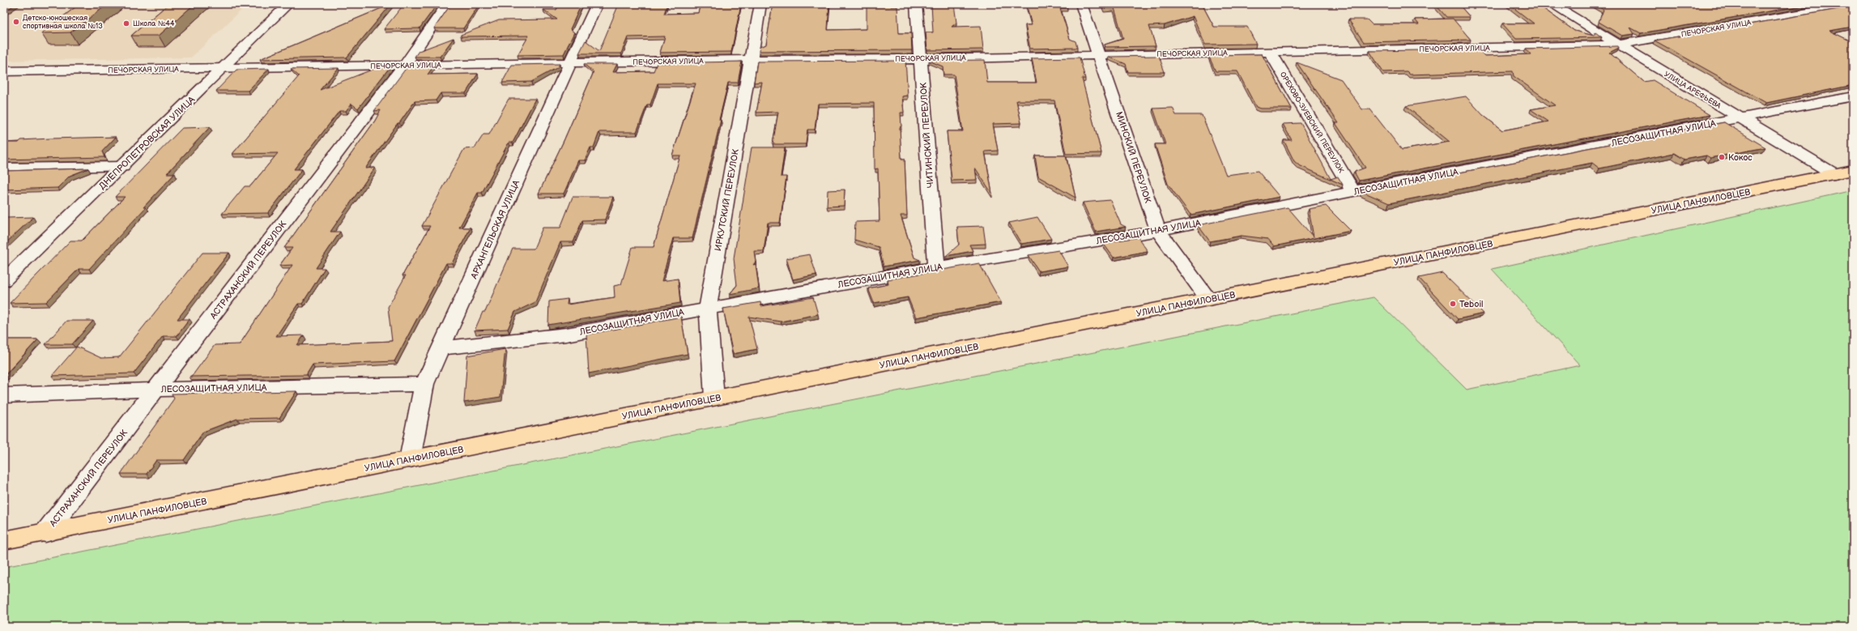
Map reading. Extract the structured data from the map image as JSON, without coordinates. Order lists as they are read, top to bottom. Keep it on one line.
{"streets":{"main road":["УЛИЦА ПАНФИЛОВЦЕВ"],"street":["ПЕЧОРСКАЯ УЛИЦА","УЛИЦА АРЕФЬЕВА","ОРЕХОВО-ЗУЕВСКИЙ ПЕРЕУЛОК","ЛЕСОЗАЩИТНАЯ УЛИЦА","ЧИТИНСКИЙ ПЕРЕУЛОК","ДНЕПРОПЕТРОВСКАЯ УЛИЦА","МИНСКИЙ ПЕРЕУЛОК","ИРКУТСКИЙ ПЕРЕУЛОК","АРХАНГЕЛЬСКАЯ УЛИЦА","АСТРАХАНСКИЙ ПЕРЕУЛОК"]},"crossings":[["ПЕЧОРСКАЯ УЛИЦА","УЛИЦА АРЕФЬЕВА"],["ПЕЧОРСКАЯ УЛИЦА","ОРЕХОВО-ЗУЕВСКИЙ ПЕРЕУЛОК"],["ПЕЧОРСКАЯ УЛИЦА","ЧИТИНСКИЙ ПЕРЕУЛОК"],["ПЕЧОРСКАЯ УЛИЦА","ДНЕПРОПЕТРОВСКАЯ УЛИЦА"],["ПЕЧОРСКАЯ УЛИЦА","МИНСКИЙ ПЕРЕУЛОК"],["ПЕЧОРСКАЯ УЛИЦА","ИРКУТСКИЙ ПЕРЕУЛОК"],["ПЕЧОРСКАЯ УЛИЦА","АРХАНГЕЛЬСКАЯ УЛИЦА"],["ПЕЧОРСКАЯ УЛИЦА","АСТРАХАНСКИЙ ПЕРЕУЛОК"],["УЛИЦА АРЕФЬЕВА","ЛЕСОЗАЩИТНАЯ УЛИЦА"],["УЛИЦА АРЕФЬЕВА","УЛИЦА ПАНФИЛОВЦЕВ"],["ОРЕХОВО-ЗУЕВСКИЙ ПЕРЕУЛОК","ЛЕСОЗАЩИТНАЯ УЛИЦА"],["ЛЕСОЗАЩИТНАЯ УЛИЦА","ЧИТИНСКИЙ ПЕРЕУЛОК"],["ЛЕСОЗАЩИТНАЯ УЛИЦА","МИНСКИЙ ПЕРЕУЛОК"],["ЛЕСОЗАЩИТНАЯ УЛИЦА","ИРКУТСКИЙ ПЕРЕУЛОК"],["ЛЕСОЗАЩИТНАЯ УЛИЦА","АРХАНГЕЛЬСКАЯ УЛИЦА"],["ЛЕСОЗАЩИТНАЯ УЛИЦА","АСТРАХАНСКИЙ ПЕРЕУЛОК"],["МИНСКИЙ ПЕРЕУЛОК","УЛИЦА ПАНФИЛОВЦЕВ"],["ИРКУТСКИЙ ПЕРЕУЛОК","УЛИЦА ПАНФИЛОВЦЕВ"],["УЛИЦА ПАНФИЛОВЦЕВ","АРХАНГЕЛЬСКАЯ УЛИЦА"],["УЛИЦА ПАНФИЛОВЦЕВ","АСТРАХАНСКИЙ ПЕРЕУЛОК"]],"places":["Детско-юношеская спортивная школа №13","Школа №44","Кокос","Teboil"]}
